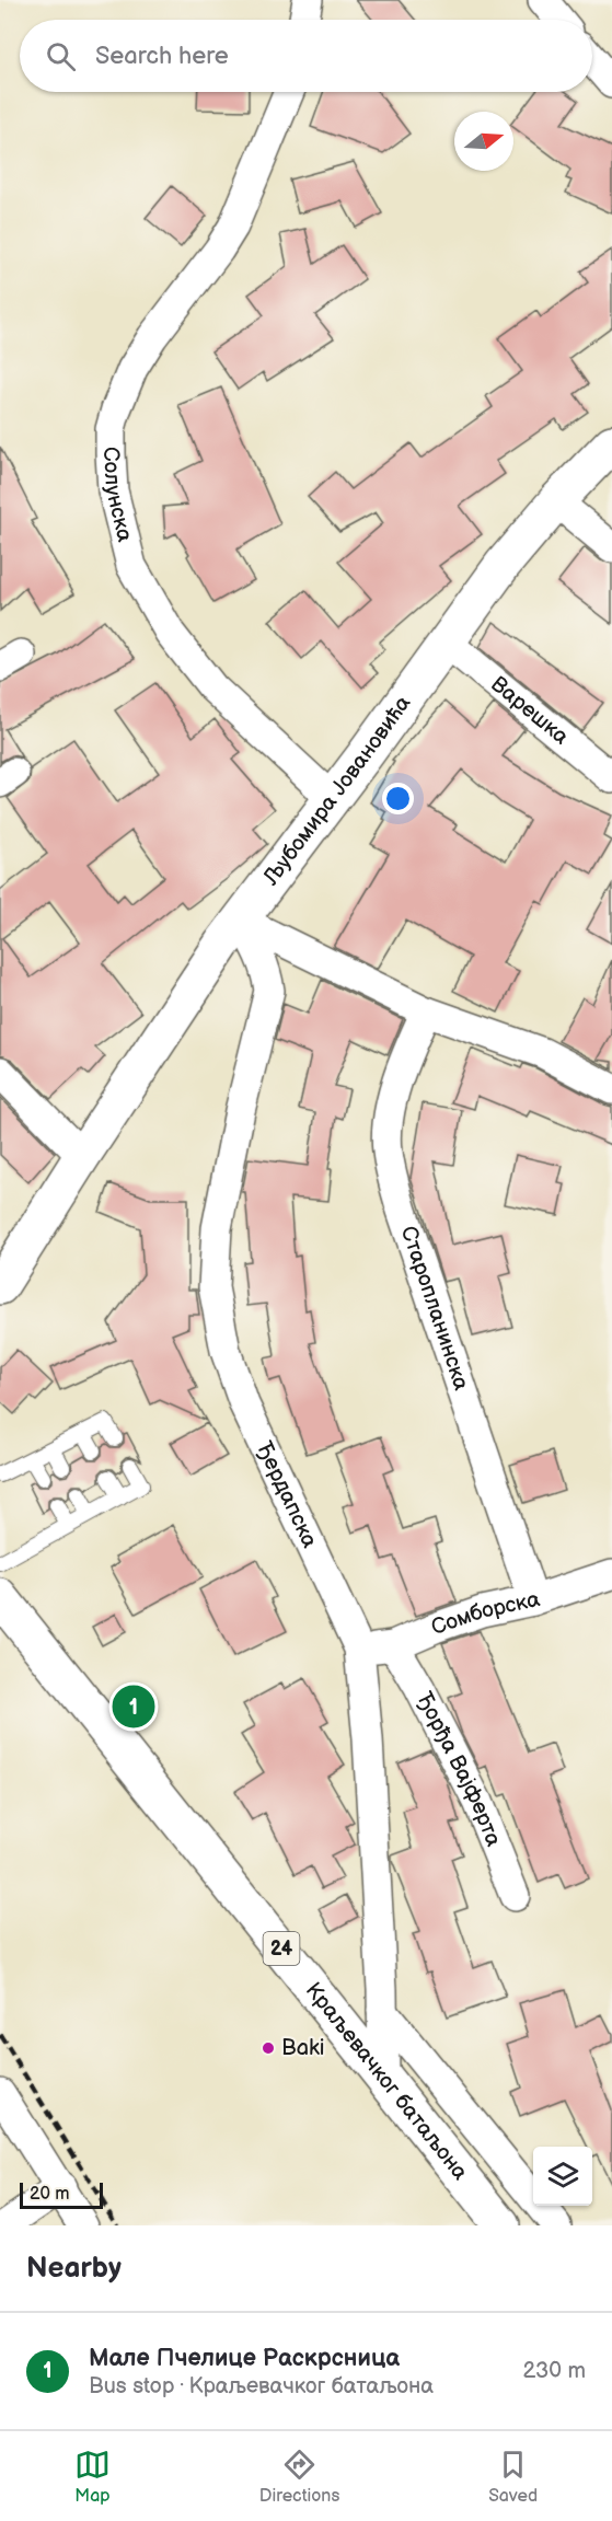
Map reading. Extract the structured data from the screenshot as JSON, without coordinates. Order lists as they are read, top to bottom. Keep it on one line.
{"streets":{"street":["Солунска","Варешка","Љубомира Јовановића","Старопланинска","Ђердапска","Сомборска","Ђорђа Вајферта","24","Краљевачког батаљона"]},"crossings":[["Солунска","Љубомира Јовановића"],["Варешка","Љубомира Јовановића"],["Љубомира Јовановића","Ђердапска"],["Старопланинска","Сомборска"],["Ђердапска","Сомборска"],["Ђердапска","Краљевачког батаљона"],["Сомборска","Ђорђа Вајферта"]],"places":["Baki"],"scale_bar":"20 m","north":"right","page":{"search":"Search here","pins":"1","scale":"20 m","heading":"Nearby","list":[{"mark":"1","name":"Мале Пчелице Раскрсница","note":"Bus stop · Краљевачког батаљона","value":"230 m"}],"nav":["Map","Directions","Saved"]}}
